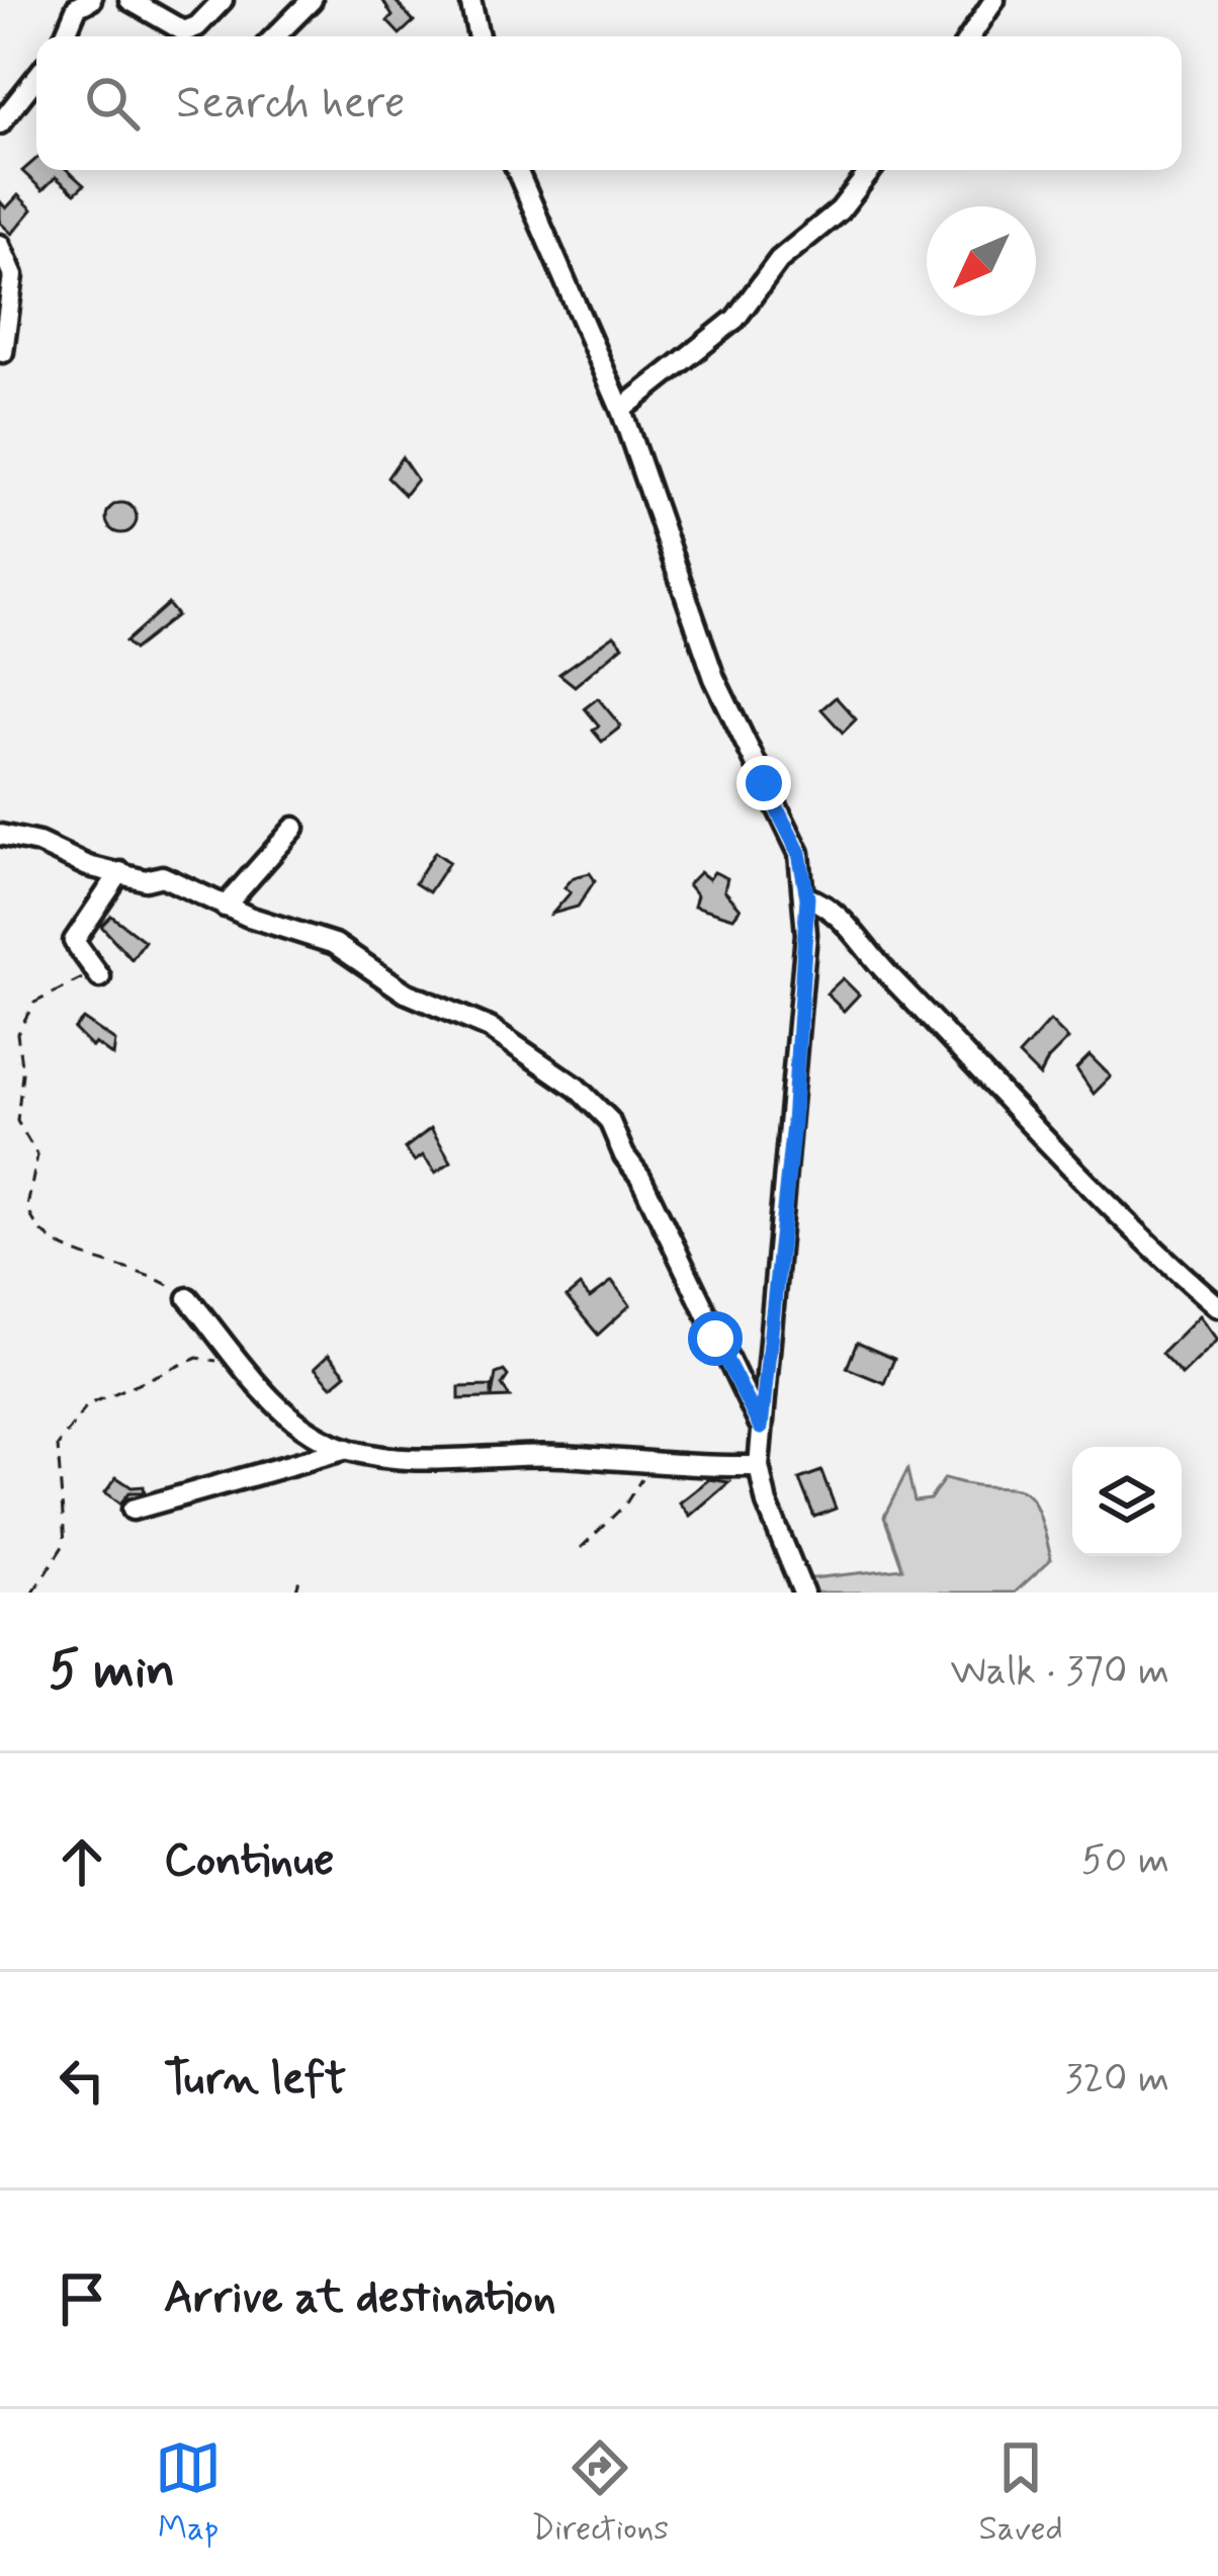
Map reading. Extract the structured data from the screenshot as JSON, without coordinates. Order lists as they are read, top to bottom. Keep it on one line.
{"north":"bottom left","page":{"search":"Search here","heading":["5 min","Walk · 370 m"],"list":[["Continue","50 m"],["Turn left","320 m"],"Arrive at destination"],"nav":["Map","Directions","Saved"]}}
